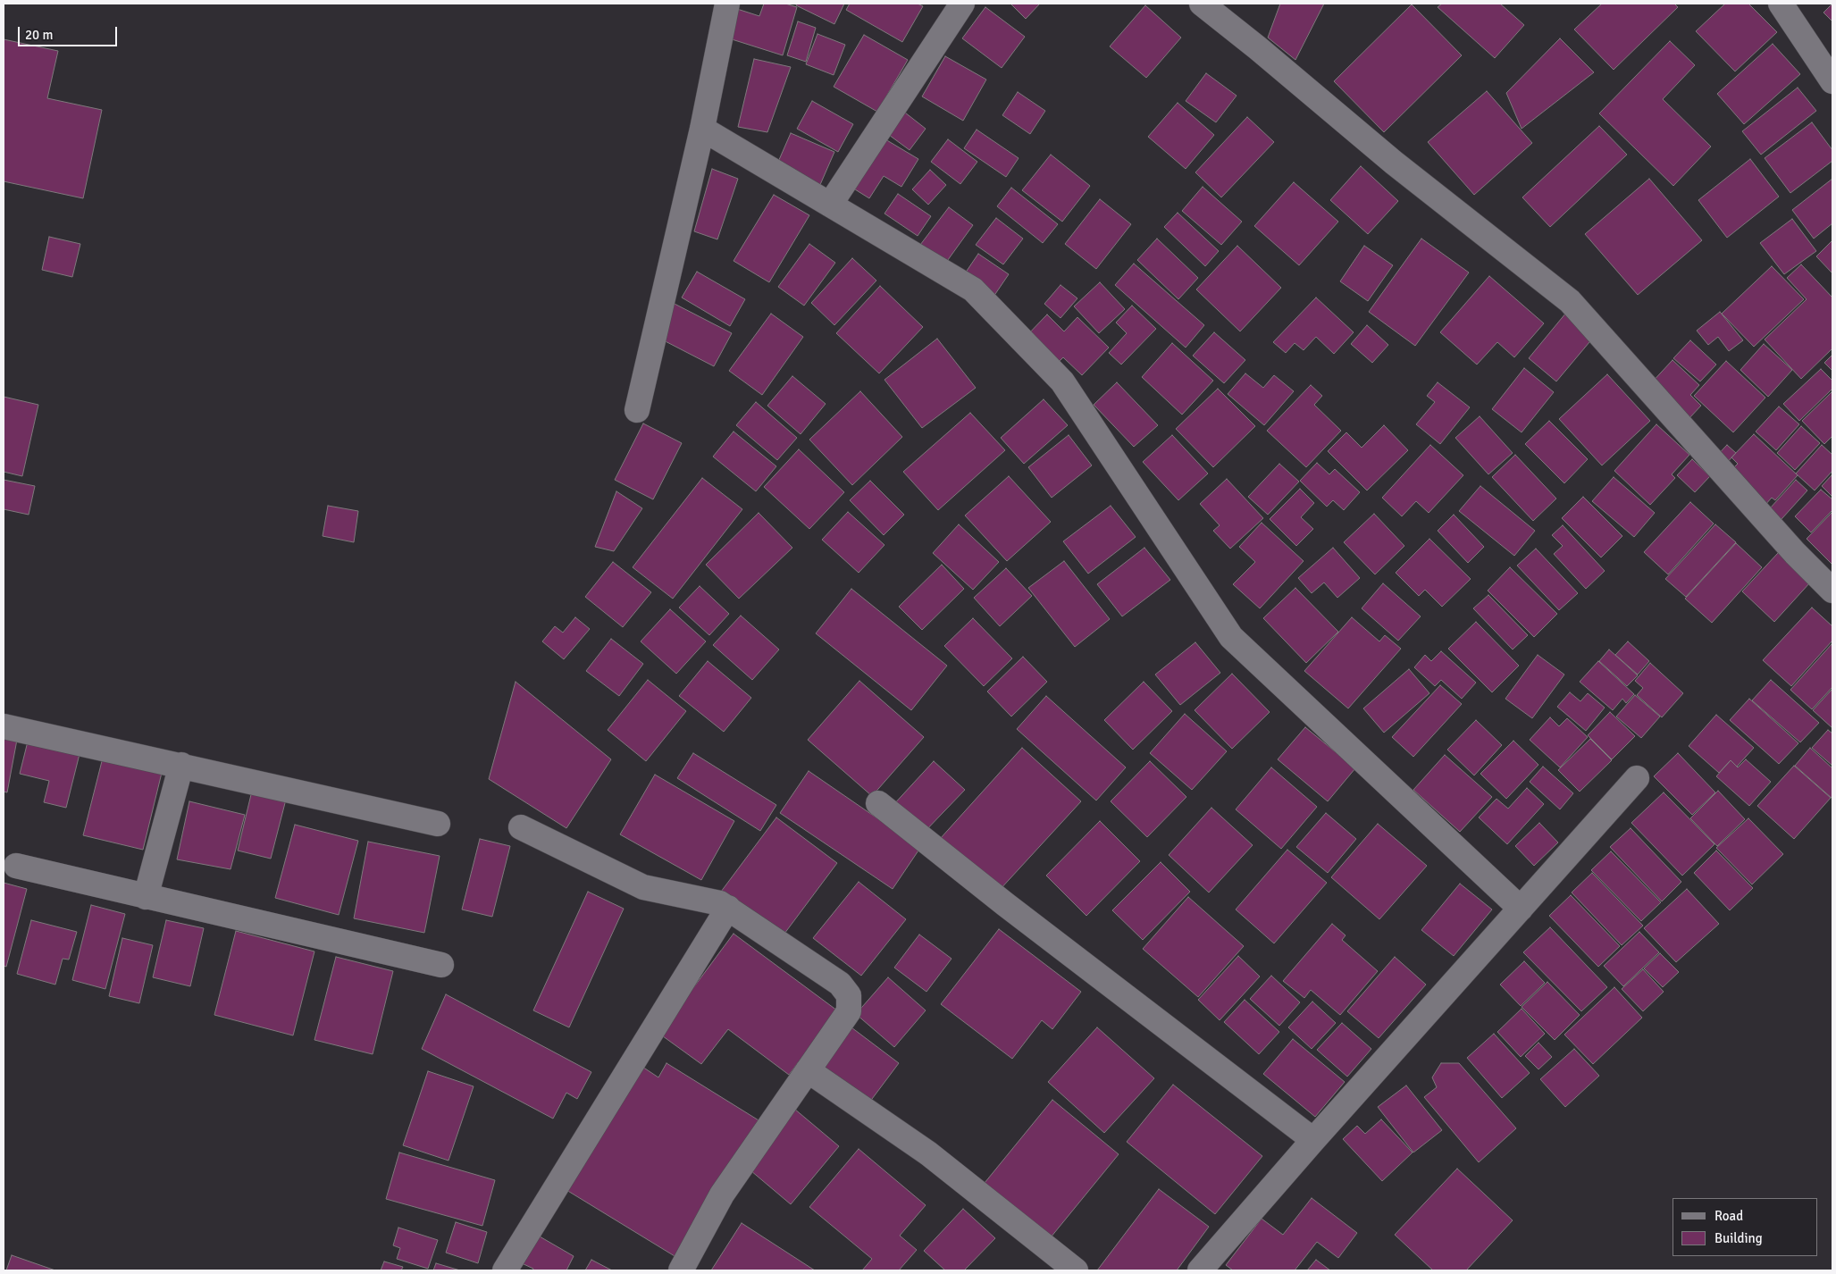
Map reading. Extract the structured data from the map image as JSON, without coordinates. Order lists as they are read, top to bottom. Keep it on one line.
{"legend":["Road","Building"],"scale_bar":"20 m"}
